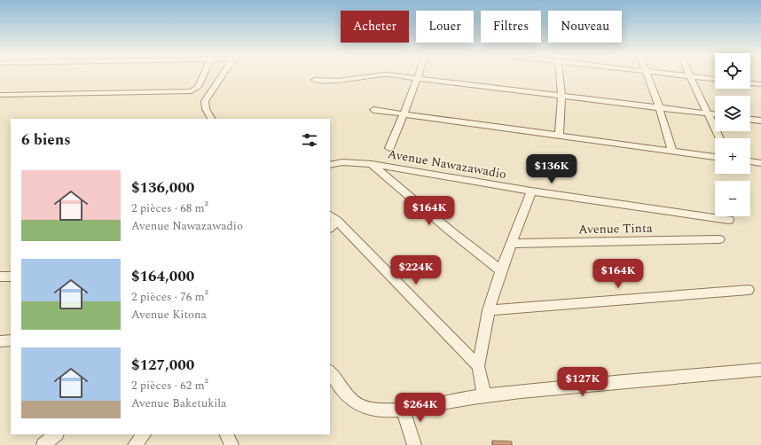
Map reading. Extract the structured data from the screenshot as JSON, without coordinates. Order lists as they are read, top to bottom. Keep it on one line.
{"streets":{"street":["Avenue Nawazawadio","Avenue Tinta"]},"page":{"chip":["Acheter","Louer","Filtres","Nouveau"],"map_buttons":["+","−"],"heading":"6 biens","price":["$136K","$164K","$224K","$164K","$127K","$264K"],"list":[{"name":"$136,000","note":"2 pièces · 68 m² · Avenue Nawazawadio"},{"name":"$164,000","note":"2 pièces · 76 m² · Avenue Kitona"},{"name":"$127,000","note":"2 pièces · 62 m² · Avenue Baketukila"}]}}
